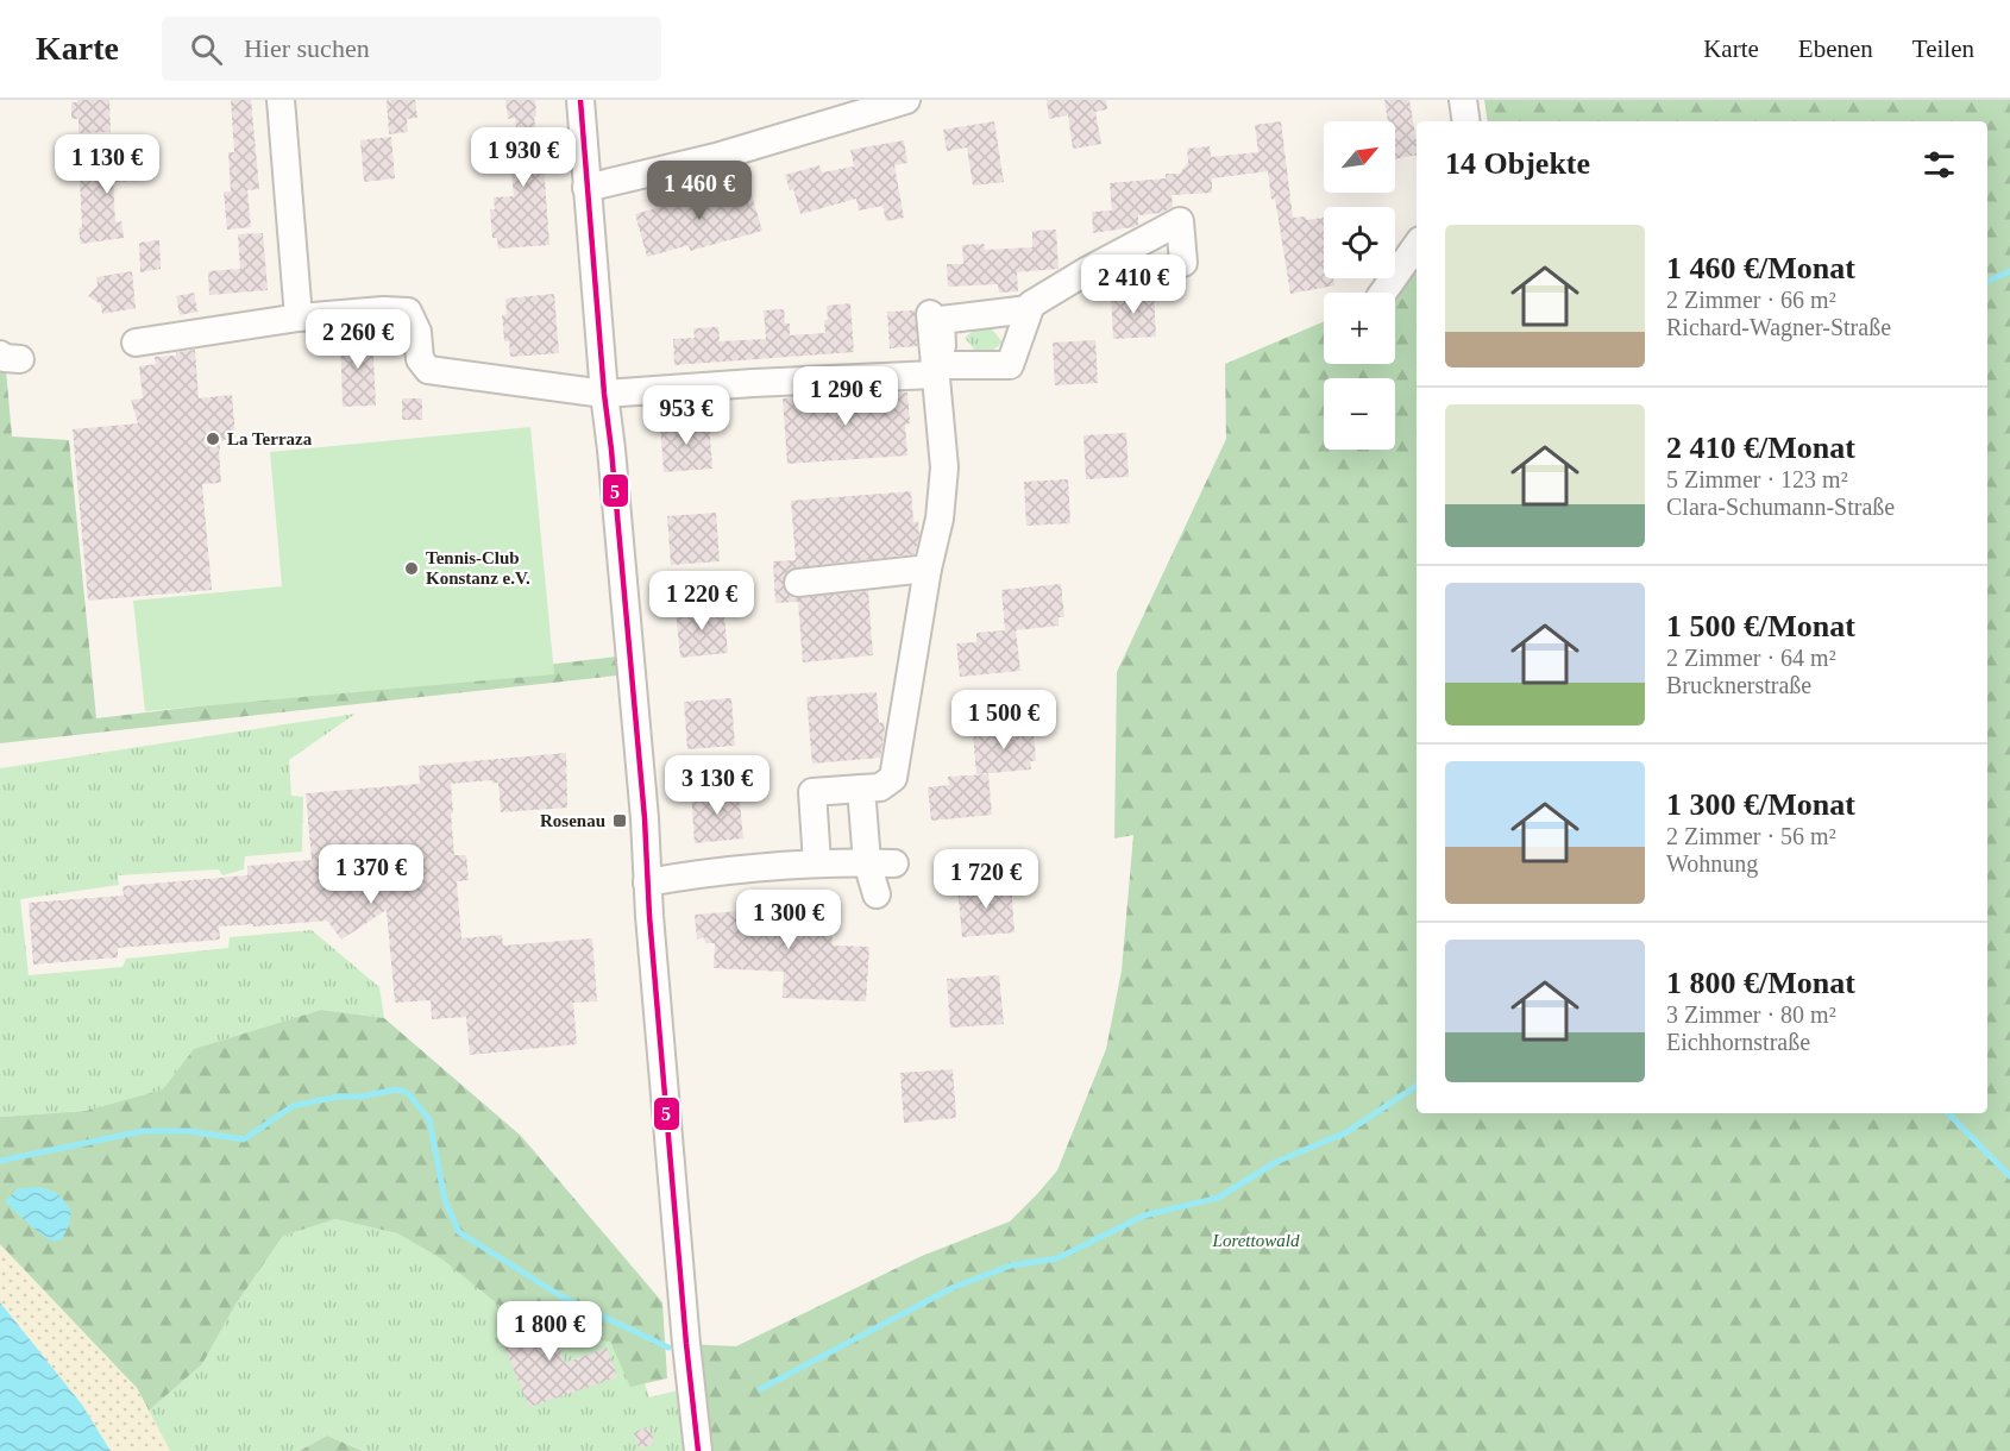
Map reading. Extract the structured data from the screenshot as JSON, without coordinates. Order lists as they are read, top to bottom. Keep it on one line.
{"parks":["Lorettowald"],"places":{"other":["La Terraza","Tennis-Club Konstanz e.V."],"transit":["Rosenau"]},"lines":["transit line 5"],"north":"top right","page":{"header":"Karte","search":"Hier suchen","nav":["Karte","Ebenen","Teilen"],"map_buttons":["+","−"],"heading":"14 Objekte","price":["1 930 €","1 130 €","1 460 €","2 410 €","2 260 €","1 290 €","953 €","1 220 €","1 500 €","3 130 €","1 370 €","1 720 €","1 300 €","1 800 €"],"list":[{"name":"1 460 €/Monat","note":"2 Zimmer · 66 m² · Richard-Wagner-Straße"},{"name":"2 410 €/Monat","note":"5 Zimmer · 123 m² · Clara-Schumann-Straße"},{"name":"1 500 €/Monat","note":"2 Zimmer · 64 m² · Brucknerstraße"},{"name":"1 300 €/Monat","note":"2 Zimmer · 56 m² · Wohnung"},{"name":"1 800 €/Monat","note":"3 Zimmer · 80 m² · Eichhornstraße"}]}}
